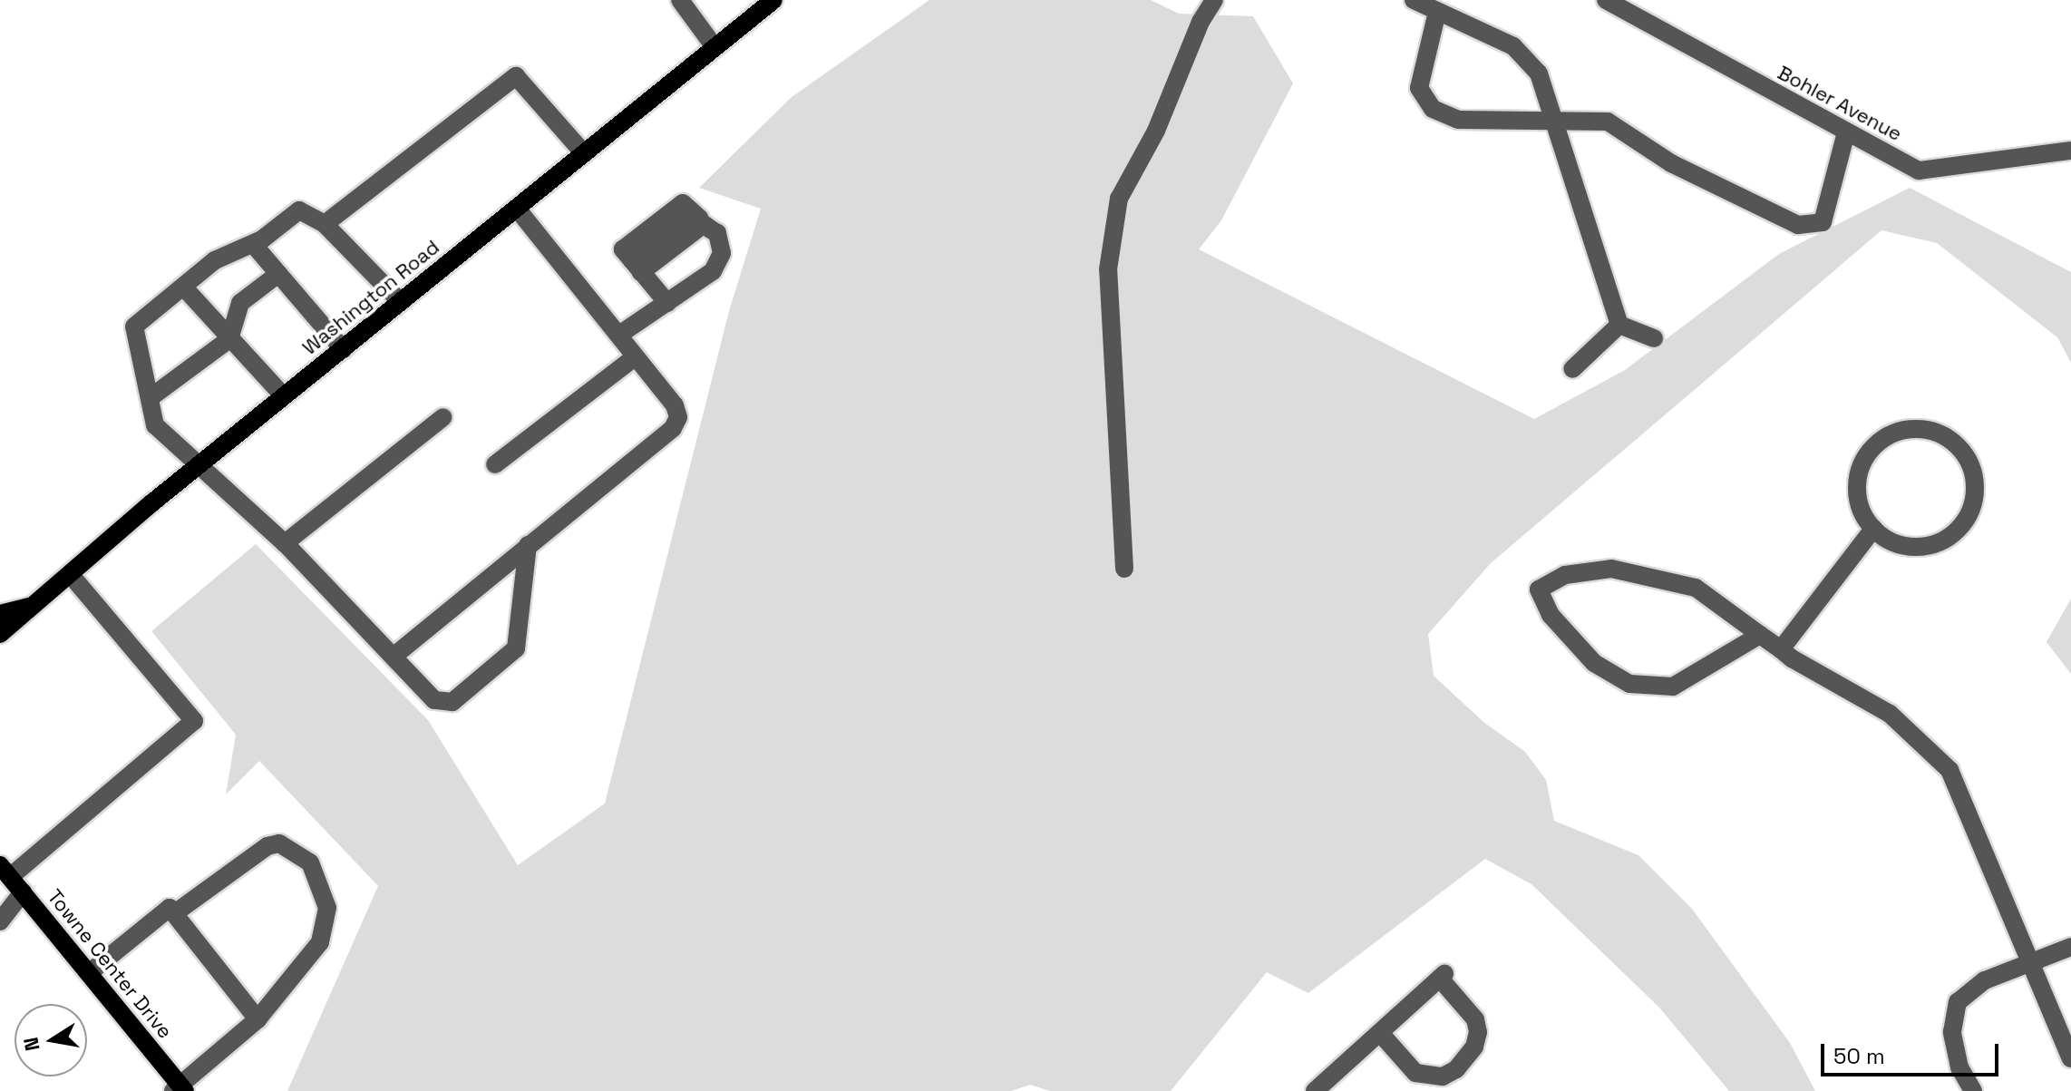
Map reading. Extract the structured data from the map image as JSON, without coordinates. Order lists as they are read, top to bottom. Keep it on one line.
{"streets":{"main road":["Washington Road","Towne Center Drive"],"street":["Bohler Avenue"]},"scale_bar":"50 m","north":"left"}
